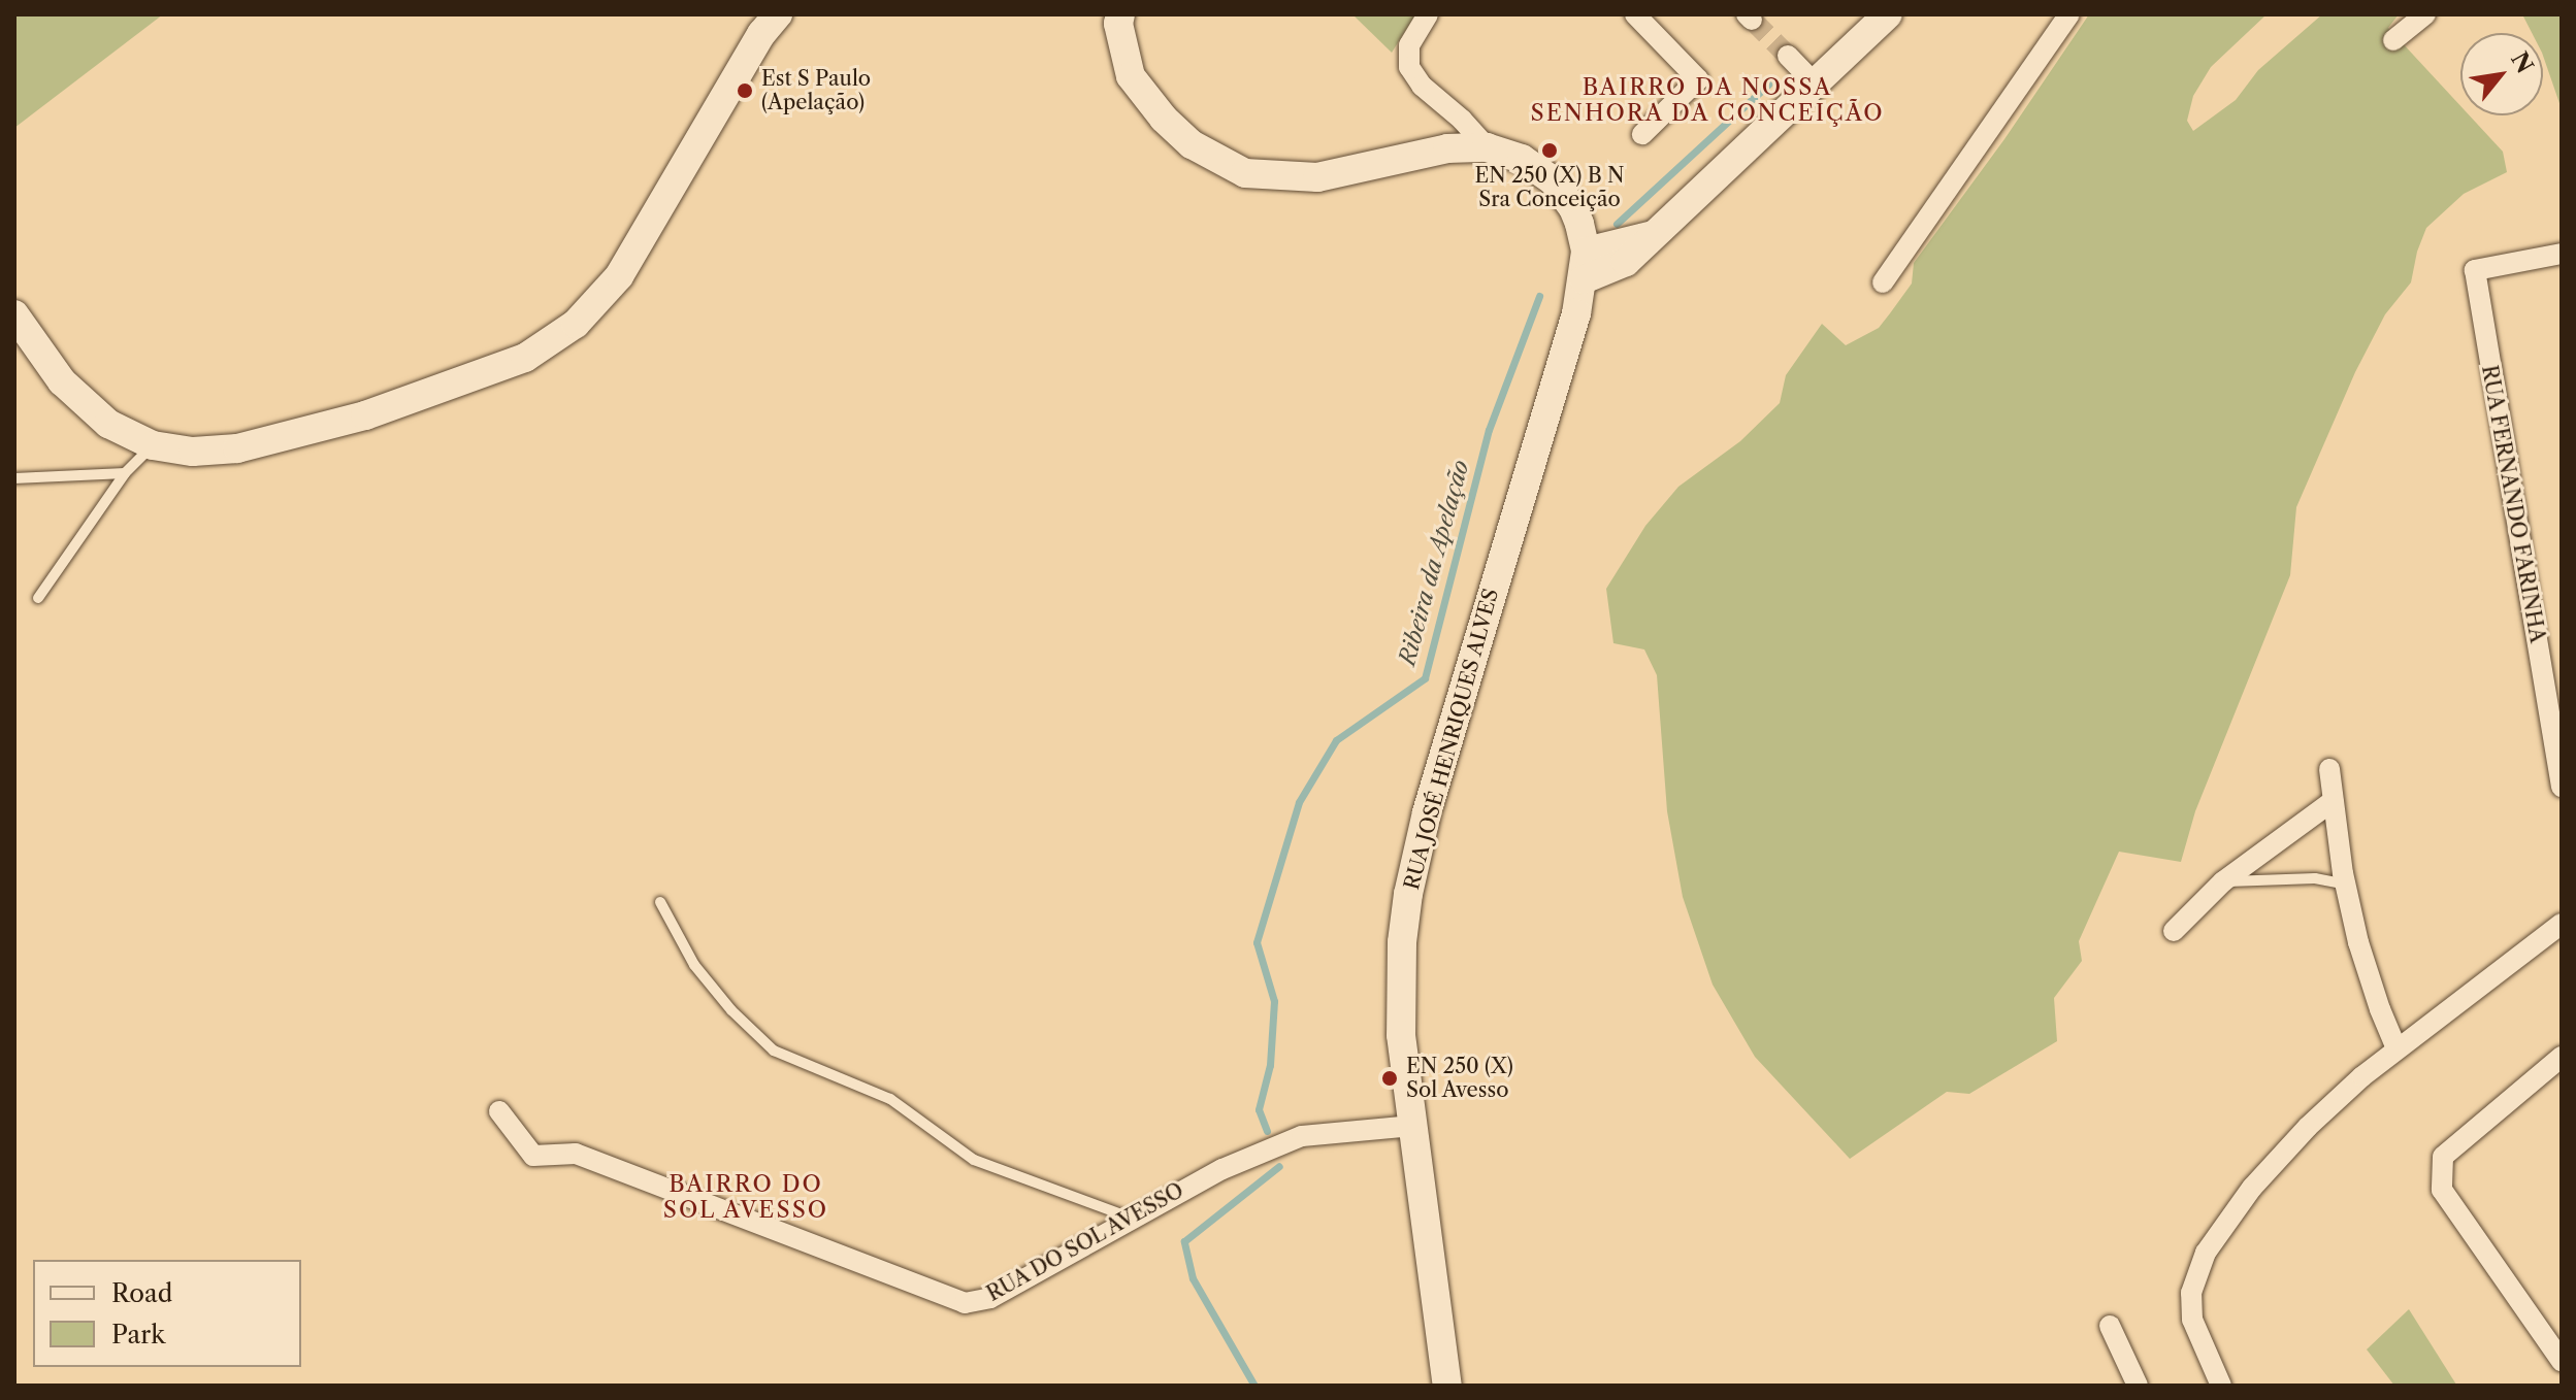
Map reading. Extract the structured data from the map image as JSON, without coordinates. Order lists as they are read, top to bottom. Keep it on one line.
{"streets":{"main road":["RUA JOSÉ HENRIQUES ALVES"],"street":["RUA FERNANDO FARINHA","RUA DO SOL AVESSO"]},"crossings":[["RUA JOSÉ HENRIQUES ALVES","RUA DO SOL AVESSO"]],"districts":["BAIRRO DA NOSSA SENHORA DA CONCEIÇÃO","BAIRRO DO SOL AVESSO"],"water":["Ribeira da Apelação"],"places":["Est S Paulo (Apelação)","EN 250 (X) B N Sra Conceição","EN 250 (X) Sol Avesso"],"legend":["Road","Park"],"north":"top right"}
